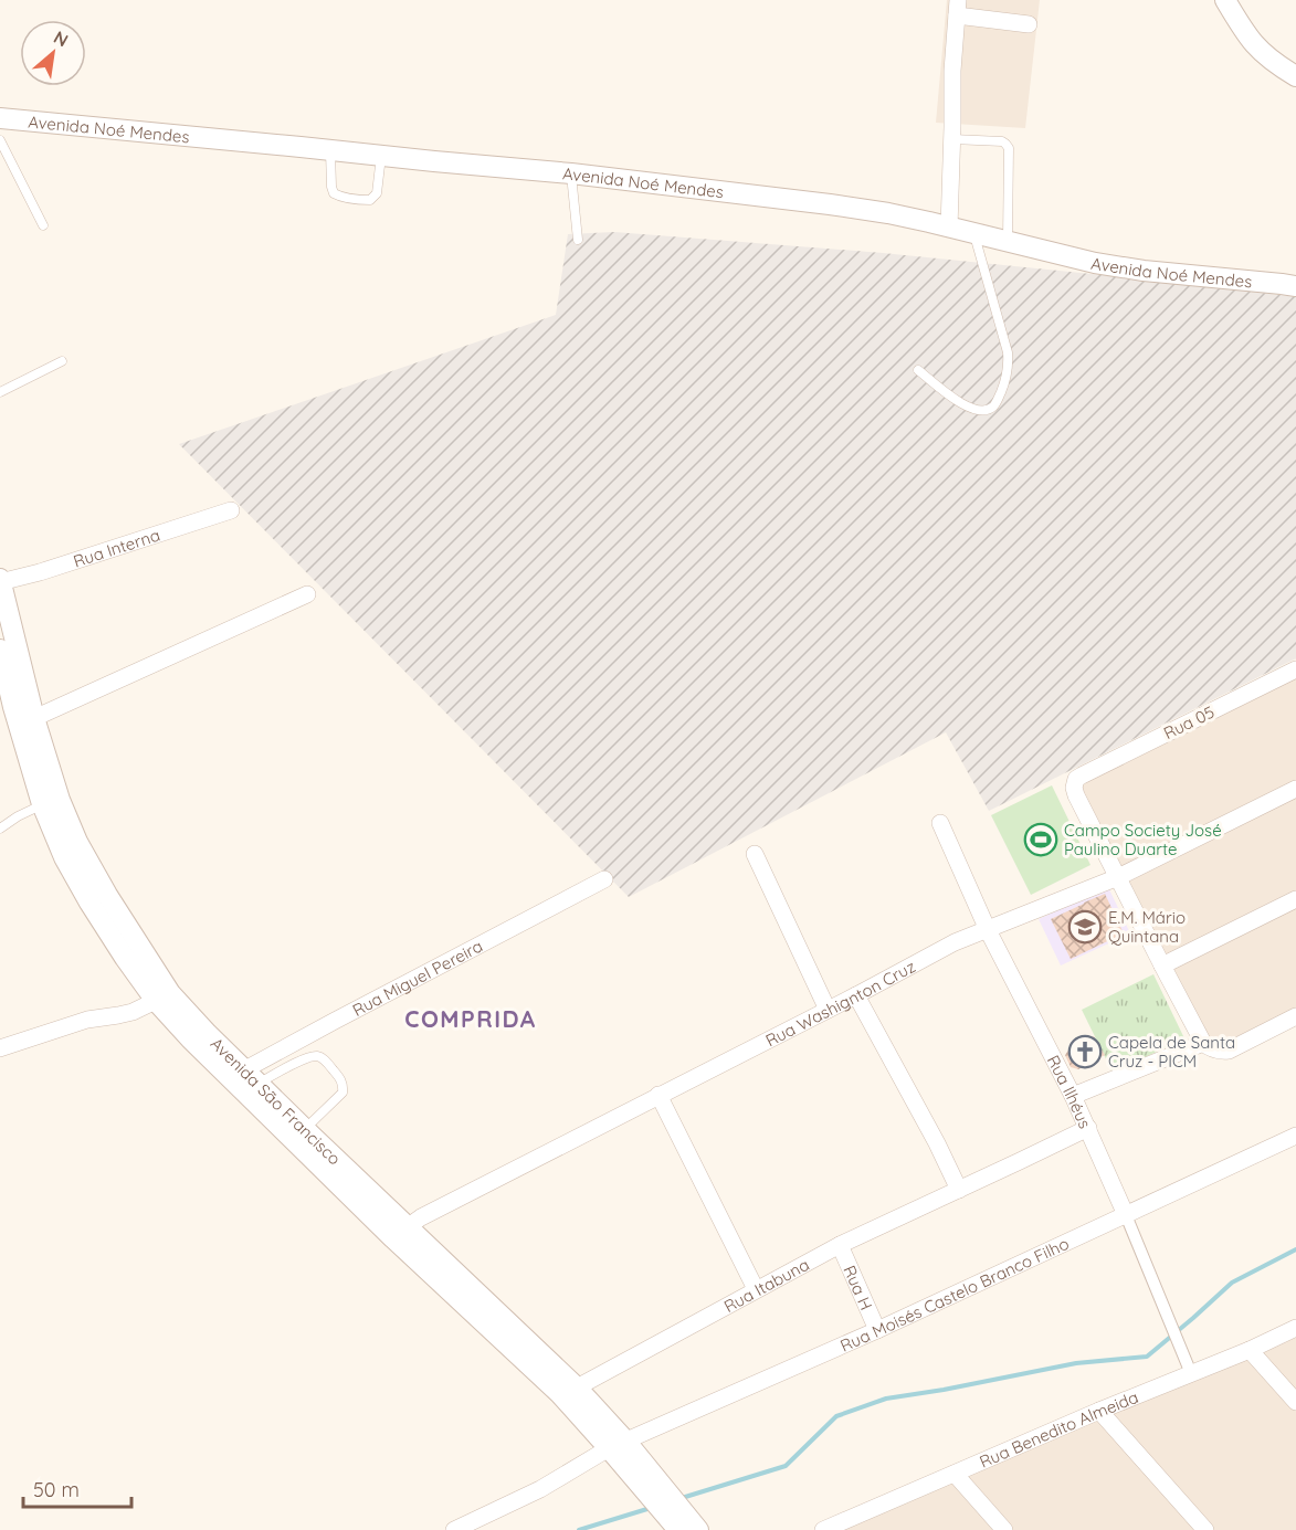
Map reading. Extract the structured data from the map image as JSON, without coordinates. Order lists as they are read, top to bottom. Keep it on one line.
{"streets":{"street":["Avenida Noé Mendes","Rua Interna","Rua 05","Rua Miguel Pereira","Rua Washignton Cruz","Rua Ilhéus","Avenida São Francisco","Rua Itabuna","Rua H","Rua Moisés Castelo Branco Filho","Rua Benedito Almeida"]},"crossings":[["Rua Interna","Avenida São Francisco"],["Rua 05","Rua Washignton Cruz"],["Rua Miguel Pereira","Avenida São Francisco"],["Rua Washignton Cruz","Rua Ilhéus"],["Rua Washignton Cruz","Avenida São Francisco"],["Rua Ilhéus","Rua Itabuna"],["Rua Ilhéus","Rua Moisés Castelo Branco Filho"],["Avenida São Francisco","Rua Itabuna"],["Avenida São Francisco","Rua Moisés Castelo Branco Filho"],["Rua Itabuna","Rua H"],["Rua H","Rua Moisés Castelo Branco Filho"]],"districts":["COMPRIDA"],"places":{"sports":["Campo Society José Paulino Duarte"],"school or university":["E.M. Mário Quintana"],"church":["Capela de Santa Cruz - PICM"]},"scale_bar":"50 m","north":"top right"}
